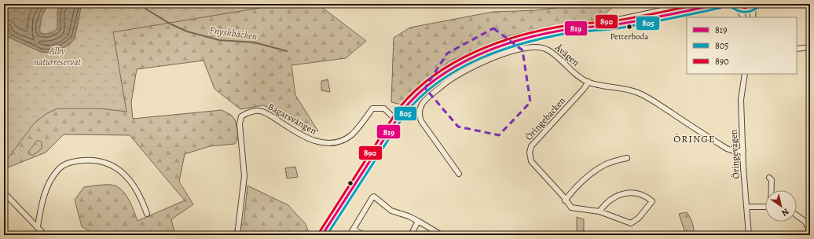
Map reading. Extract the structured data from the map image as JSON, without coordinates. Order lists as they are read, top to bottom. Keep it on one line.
{"streets":{"street":["Åvägen","Bagarsvängen","Öringebacken","Öringevägen"]},"crossings":[["Åvägen","Öringebacken"],["Åvägen","Öringevägen"]],"districts":["ÖRINGE"],"water":["Fnyskbäcken"],"parks":["Alby naturreservat"],"places":["Petterboda"],"lines":["transit line 819","transit line 890","transit line 805"],"legend":["819","805","890"],"north":"bottom right"}
